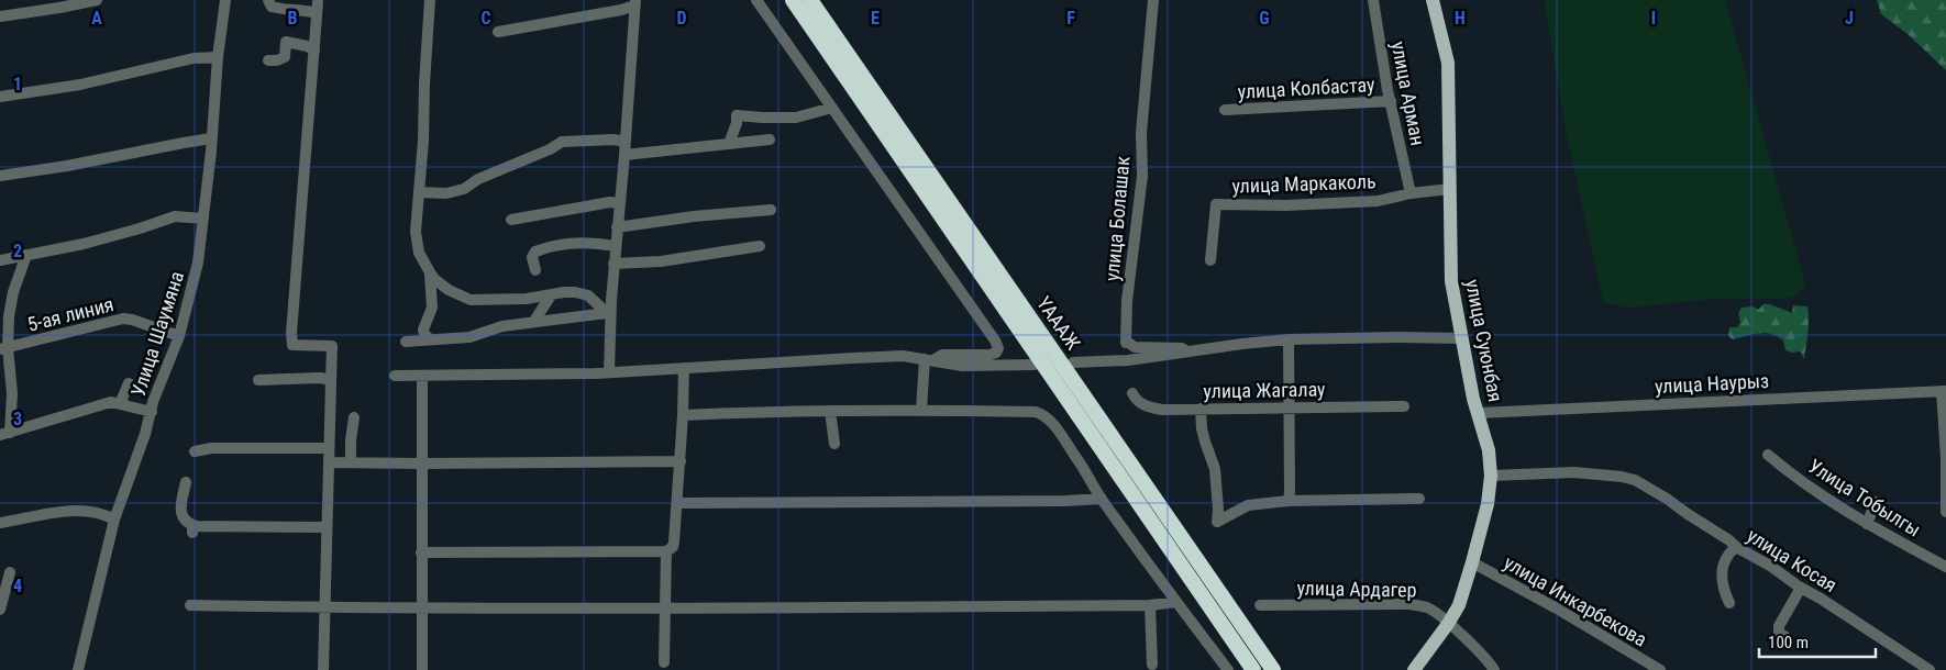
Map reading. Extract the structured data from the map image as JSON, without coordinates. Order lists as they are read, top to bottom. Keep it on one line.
{"streets":{"highway":["ҮАААЖ"],"main road":["улица Суюнбая"],"street":["улица Колбастау","улица Арман","улица Маркаколь","улица Болашак","5-ая линия","Улица Шаумяна","улица Наурыз","улица Жагалау","Улица Тобылгы","улица Косая","улица Ардагер","улица Инкарбекова"]},"crossings":[["улица Колбастау","улица Арман"],["улица Арман","улица Маркаколь"],["улица Маркаколь","улица Суюнбая"],["5-ая линия","Улица Шаумяна"],["улица Суюнбая","улица Наурыз"],["улица Суюнбая","улица Косая"],["улица Суюнбая","улица Ардагер"],["улица Суюнбая","улица Инкарбекова"]],"scale_bar":"100 m","grid":{"columns":["A","B","C","D","E","F","G","H","I","J"],"rows":["1","2","3","4"]}}
